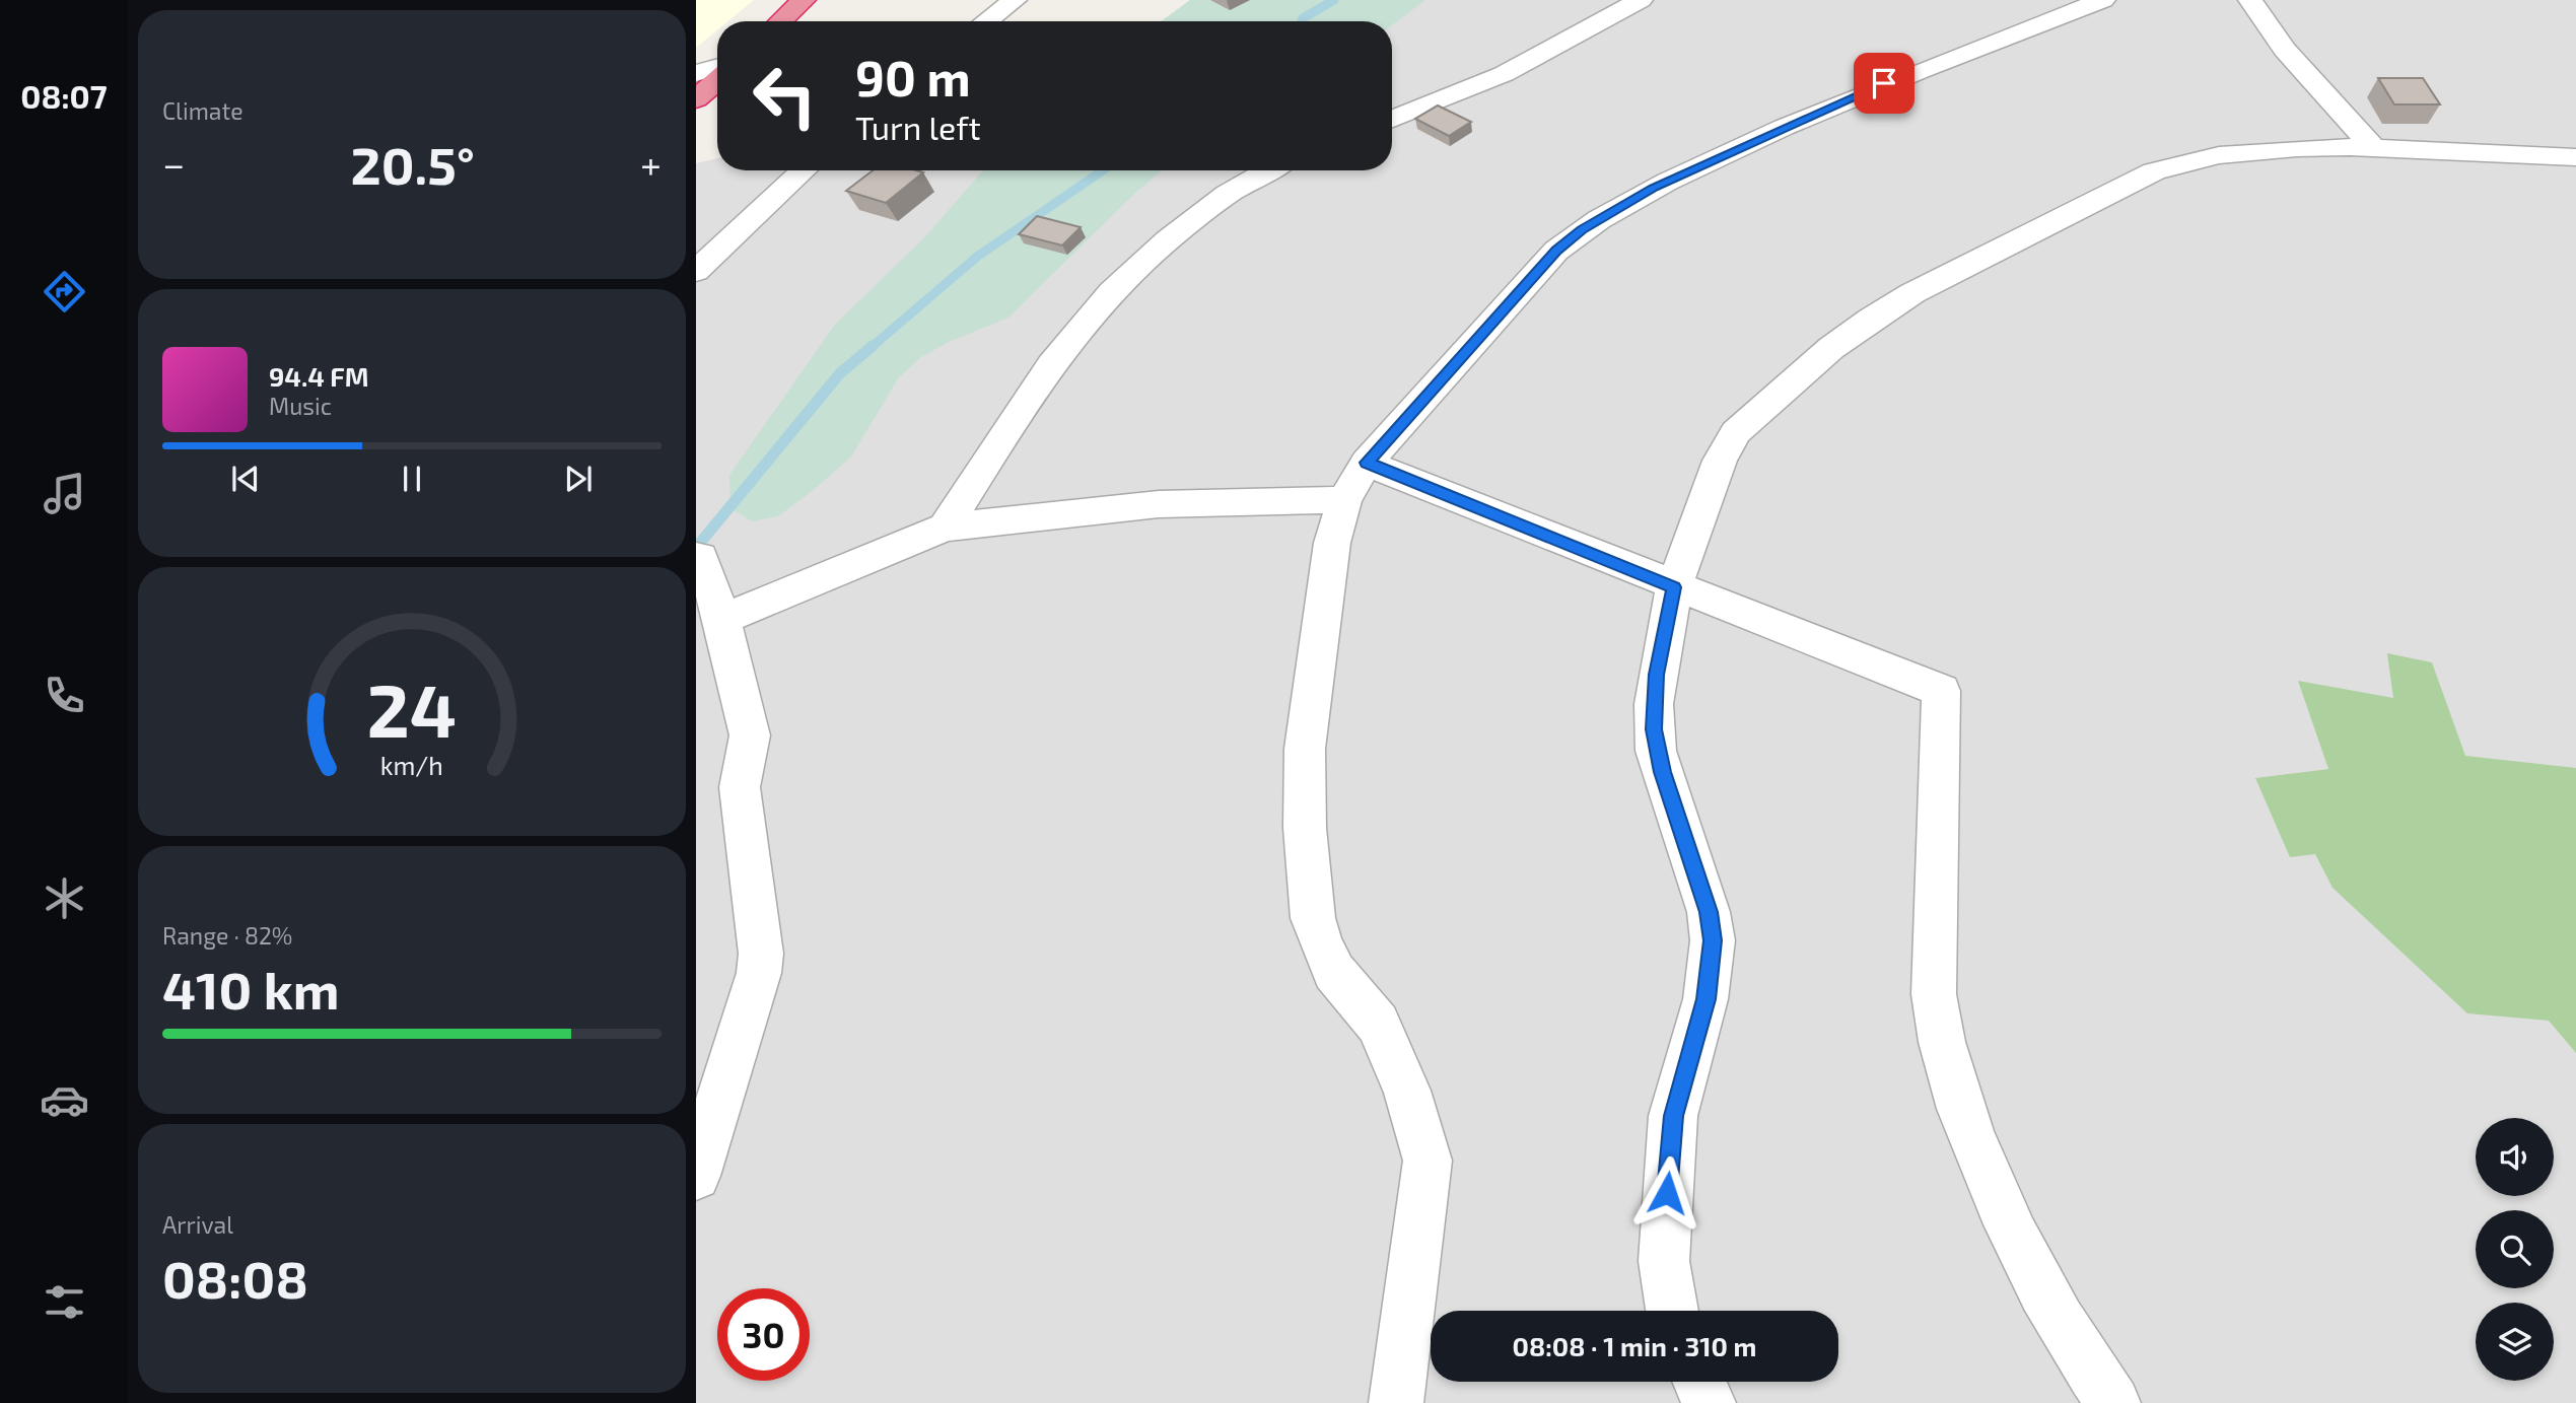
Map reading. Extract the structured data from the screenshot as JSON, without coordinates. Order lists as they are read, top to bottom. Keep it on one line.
{"page":{"tabs":"08:07","tile":["Climate",["Range · 82%","410 km"],["Arrival","08:08"]],"turn":["90 m","Turn left"],"heat":["−","20.5°","+"],"song":["94.4 FM","Music"],"limit":"30","trip":"08:08 · 1 min · 310 m","gauge":["24","km/h"]}}
